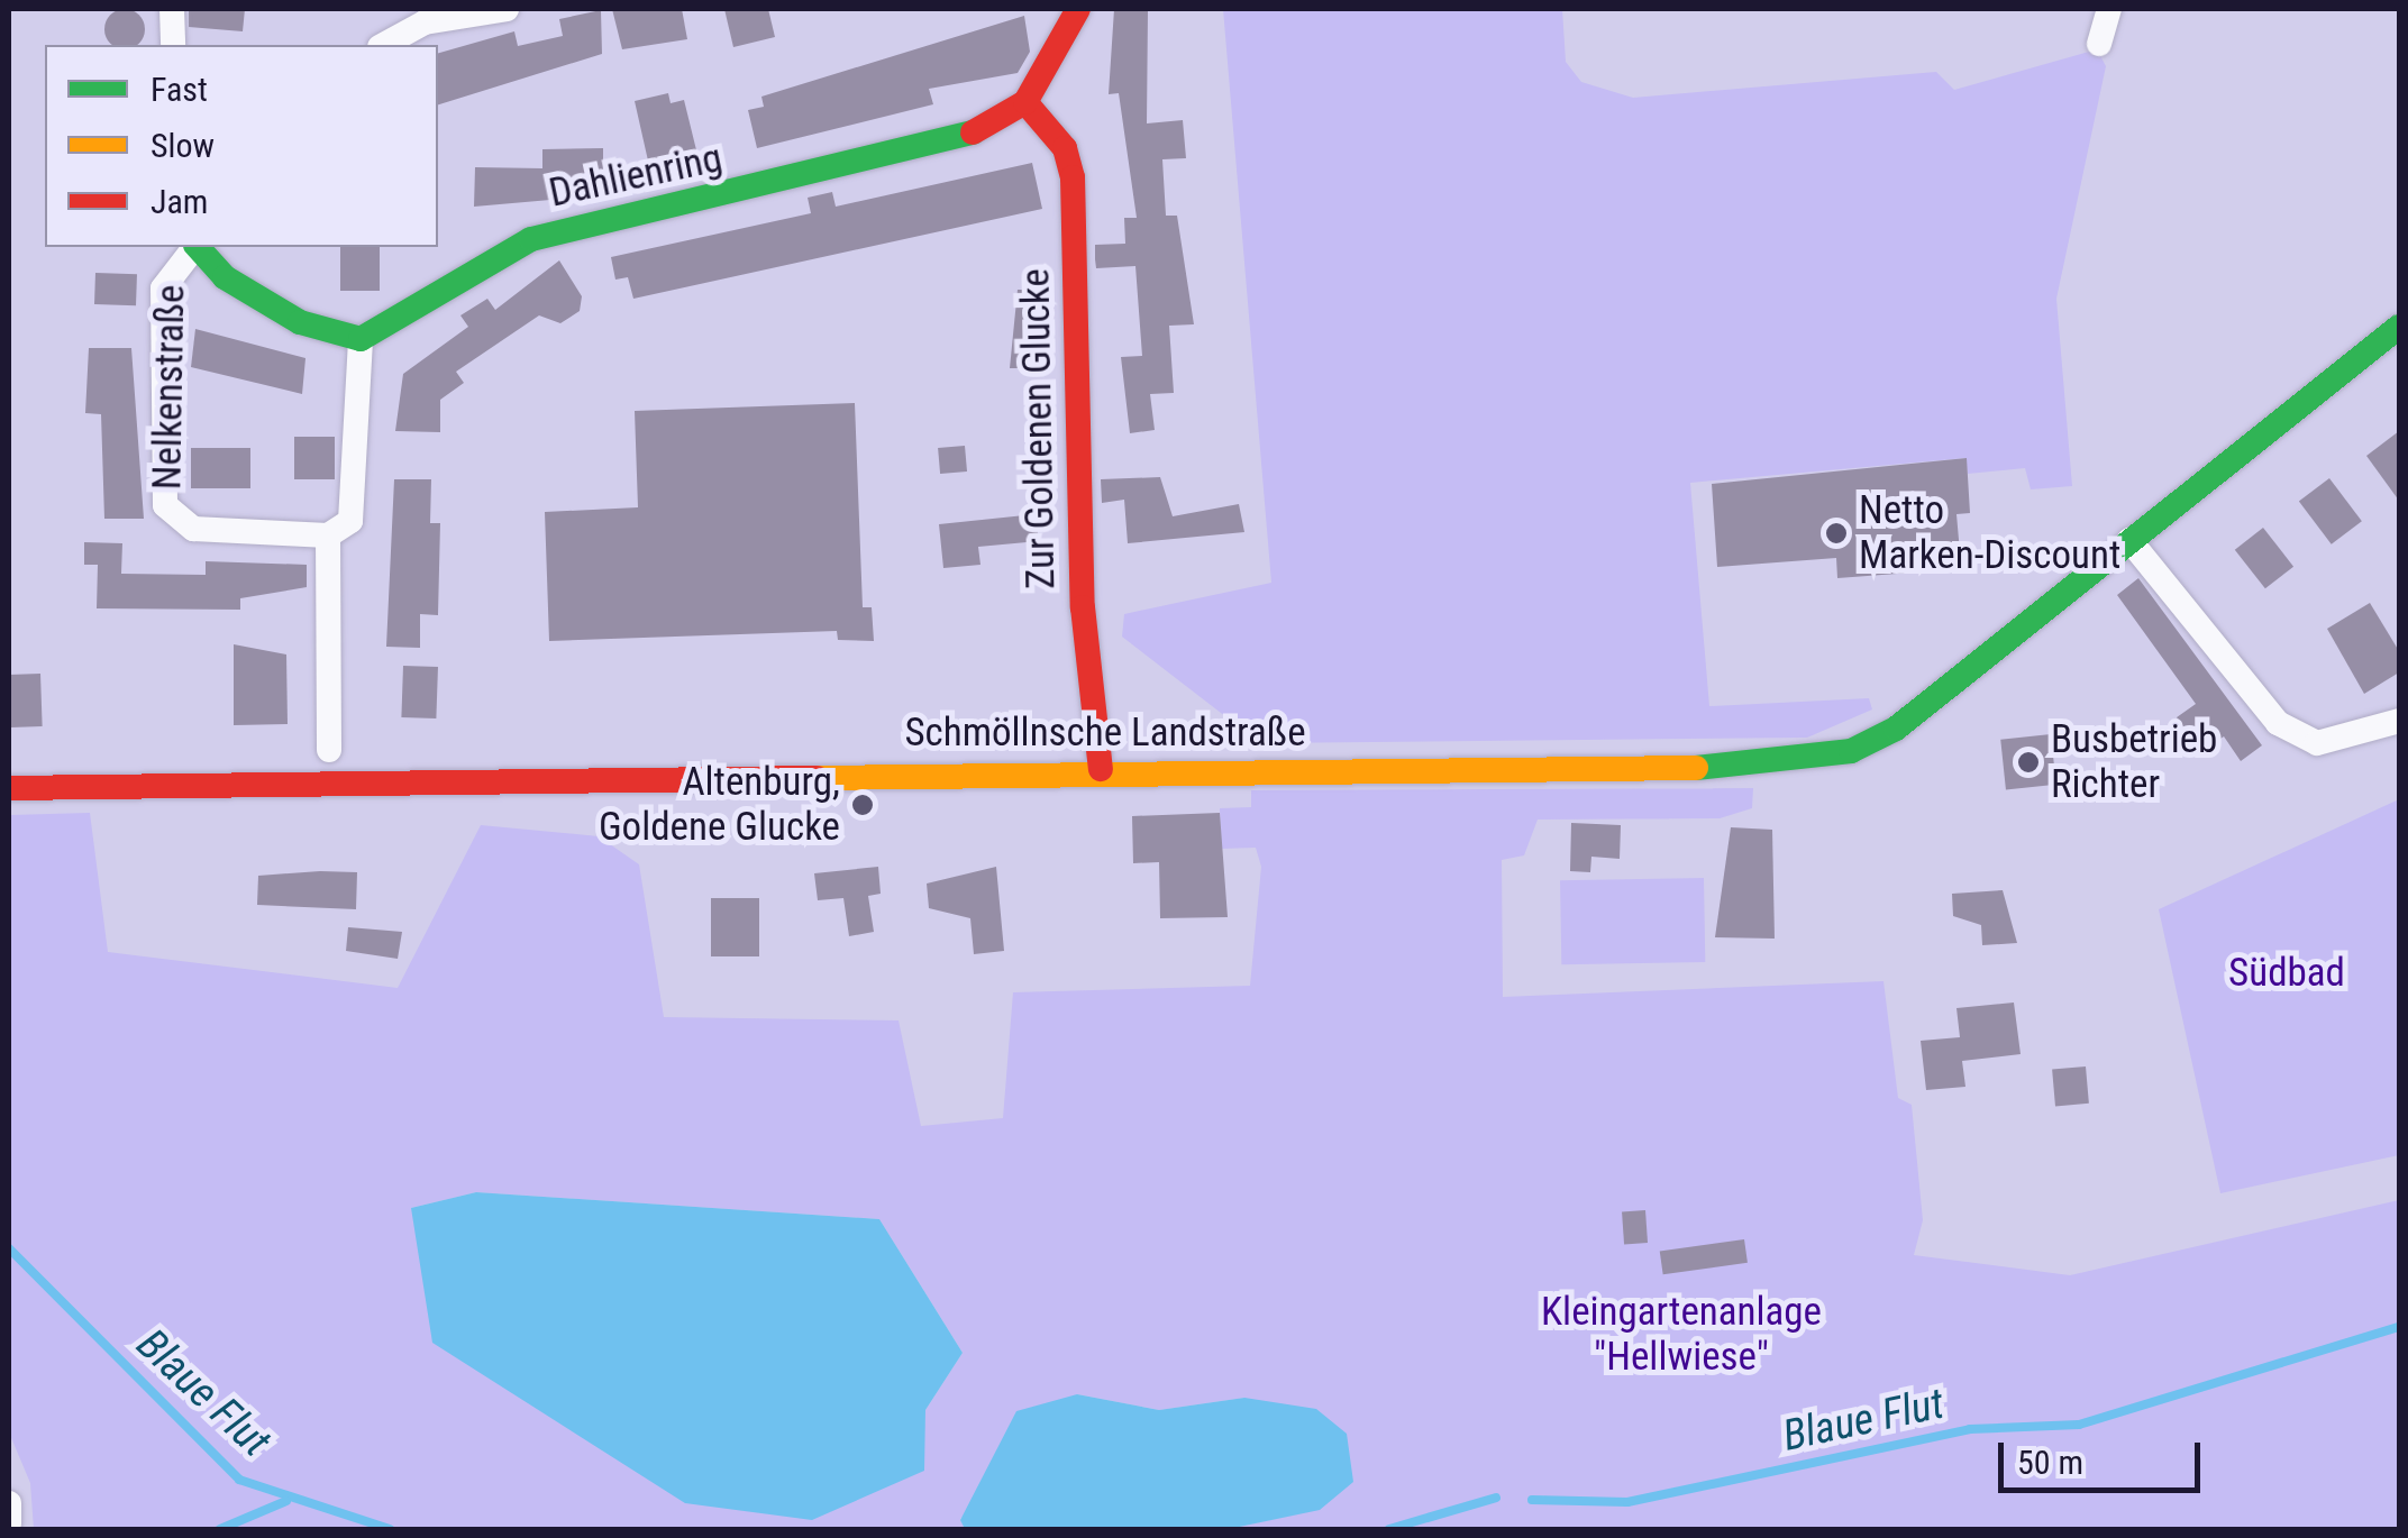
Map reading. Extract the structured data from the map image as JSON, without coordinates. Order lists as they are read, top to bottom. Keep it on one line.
{"streets":{"main road":["Dahlienring","Zur Goldenen Glucke","Schmöllnsche Landstraße"],"street":["Nelkenstraße"]},"crossings":[["Dahlienring","Zur Goldenen Glucke"],["Zur Goldenen Glucke","Schmöllnsche Landstraße"]],"water":["Blaue Flut"],"parks":["Südbad","Kleingartenanlage \"Hellwiese\""],"places":["Netto Marken-Discount","Busbetrieb Richter","Altenburg, Goldene Glucke"],"legend":["Fast","Slow","Jam"],"scale_bar":"50 m"}
